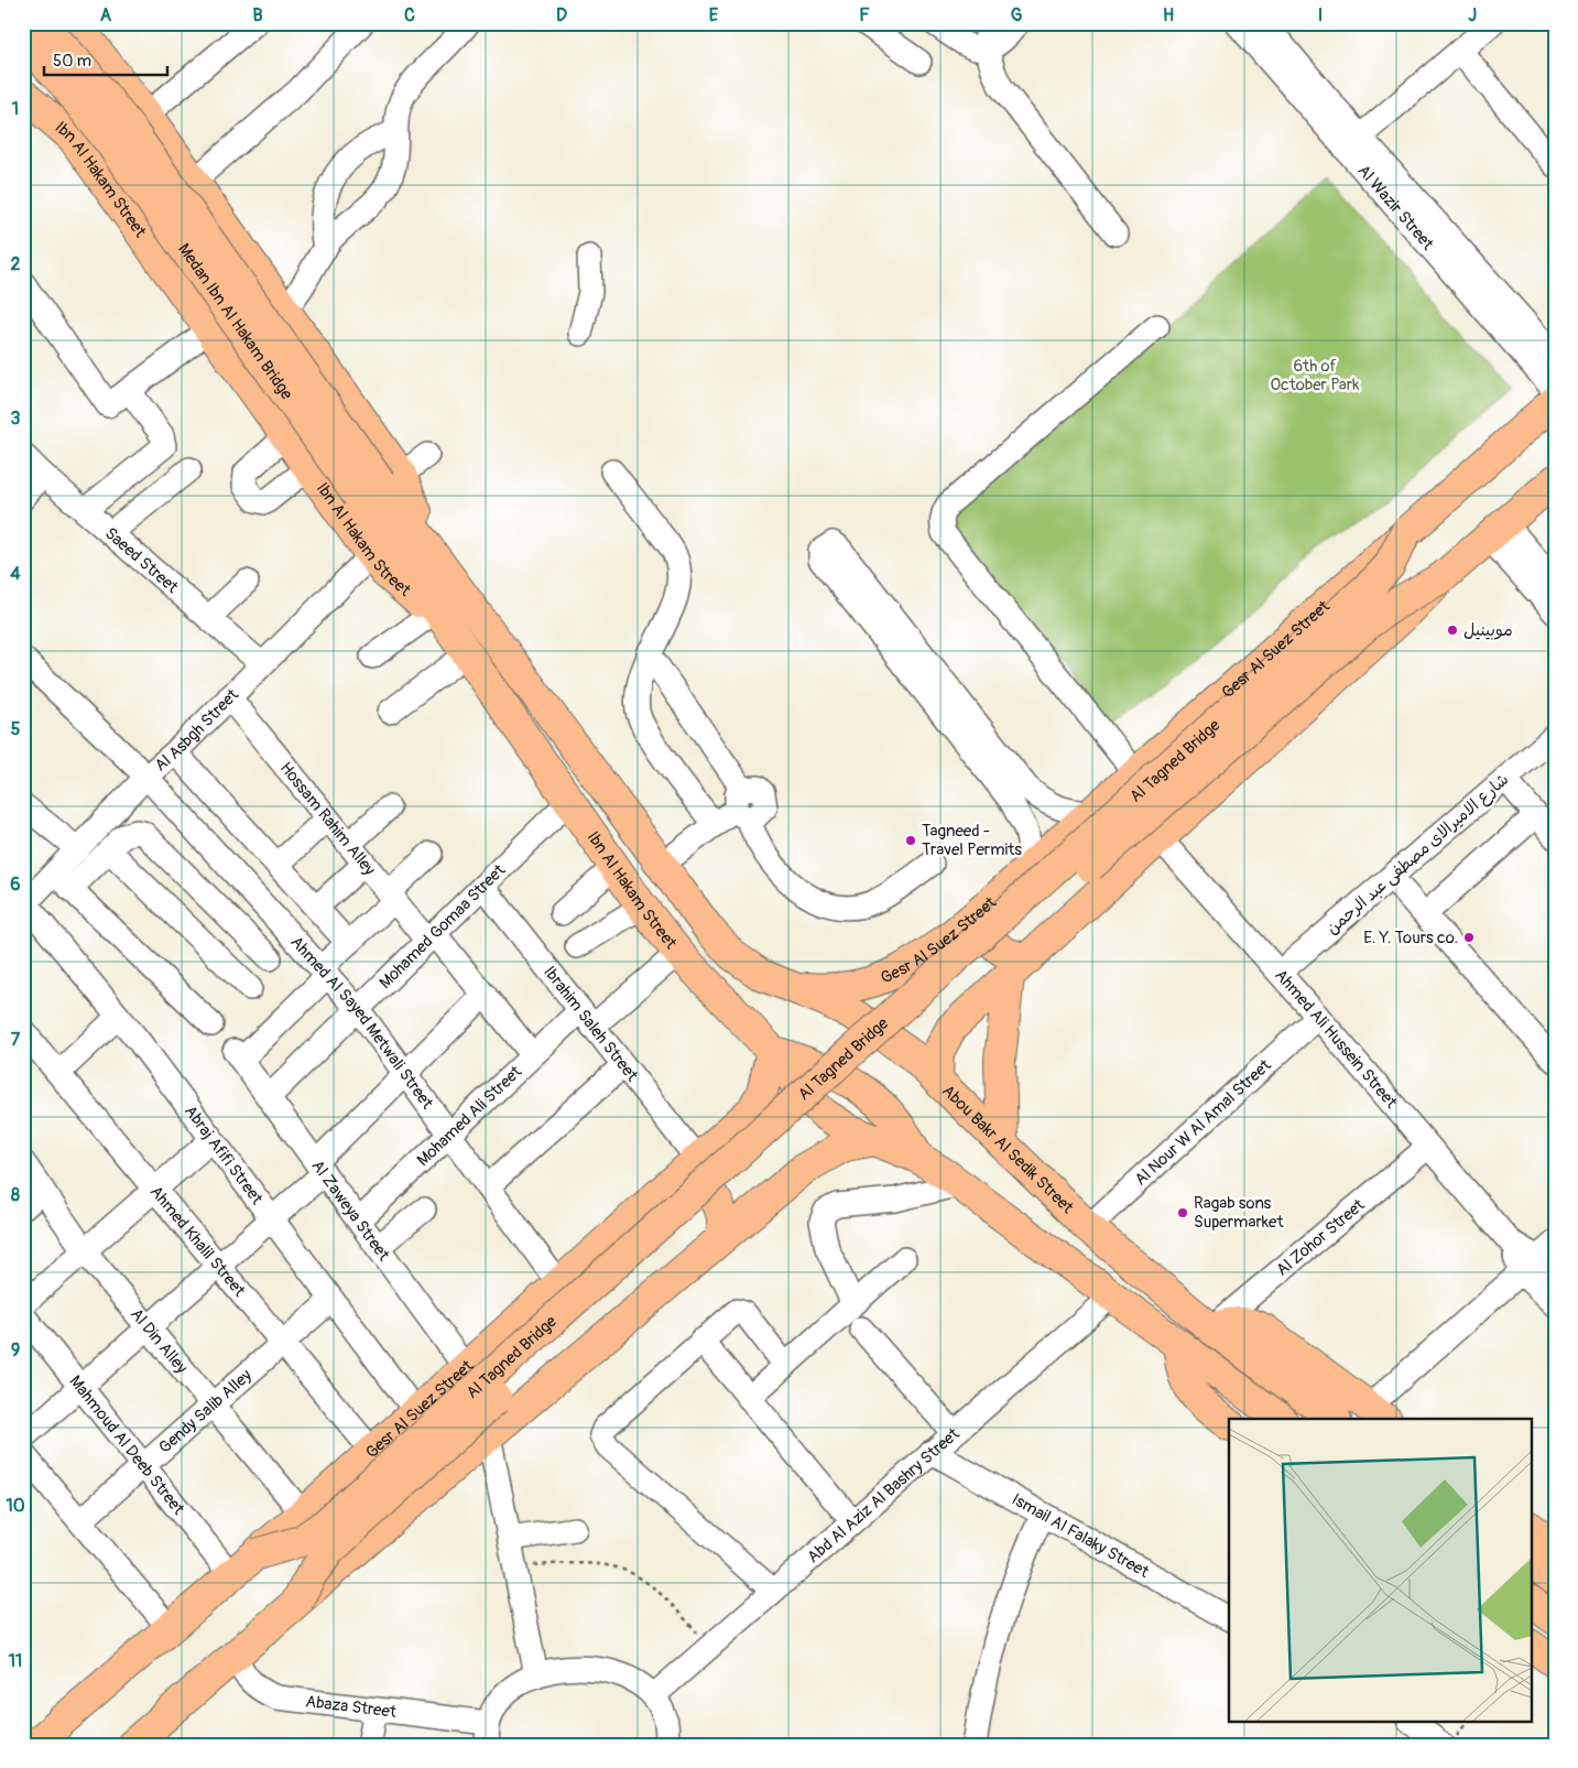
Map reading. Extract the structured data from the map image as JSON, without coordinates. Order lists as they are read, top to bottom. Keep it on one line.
{"streets":{"main road":["Ibn Al Hakam Street","Medan Ibn Al Hakam Bridge","Gesr Al Suez Street","Al Tagned Bridge","Abou Bakr Al Sedik Street"],"street":["Al Wazir Street","Saeed Street","Al Asbgh Street","Hossam Rahim Alley","شارع الاميرالاى مصطفى عبد الرحمن","Mohamed Gomaa Street","Ahmed Al Sayed Metwali Street","Ibrahim Saleh Street","Ahmed Ali Hussein Street","Mohamed Ali Street","Al Nour W Al Amal Street","Abraj Afifi Street","Al Zaweya Street","Al Zohor Street","Ahmed Khalil Street","Al Din Alley","Gendy Salib Alley","Mahmoud Al Deeb Street","Abd Al Aziz Al Bashry Street","Ismail Al Falaky Street","Abaza Street"]},"crossings":[["Ibn Al Hakam Street","Medan Ibn Al Hakam Bridge"],["Ibn Al Hakam Street","Gesr Al Suez Street"],["Ibn Al Hakam Street","Al Asbgh Street"],["Ibn Al Hakam Street","Mohamed Gomaa Street"],["Ibn Al Hakam Street","Mohamed Ali Street"],["Saeed Street","Al Asbgh Street"],["Gesr Al Suez Street","Al Tagned Bridge"],["Gesr Al Suez Street","Ahmed Al Sayed Metwali Street"],["Gesr Al Suez Street","Ibrahim Saleh Street"],["Gesr Al Suez Street","Abou Bakr Al Sedik Street"],["Gesr Al Suez Street","Abraj Afifi Street"],["Gesr Al Suez Street","Al Zaweya Street"],["Gesr Al Suez Street","Ahmed Khalil Street"],["Gesr Al Suez Street","Al Din Alley"],["Gesr Al Suez Street","Mahmoud Al Deeb Street"],["Al Asbgh Street","Hossam Rahim Alley"],["Al Asbgh Street","Ahmed Al Sayed Metwali Street"],["Al Asbgh Street","Abraj Afifi Street"],["Hossam Rahim Alley","Mohamed Gomaa Street"],["Hossam Rahim Alley","Mohamed Ali Street"],["شارع الاميرالاى مصطفى عبد الرحمن","Ahmed Ali Hussein Street"],["Mohamed Gomaa Street","Ahmed Al Sayed Metwali Street"],["Mohamed Gomaa Street","Ibrahim Saleh Street"],["Mohamed Gomaa Street","Al Zaweya Street"],["Ahmed Al Sayed Metwali Street","Mohamed Ali Street"],["Ahmed Al Sayed Metwali Street","Al Zaweya Street"],["Ibrahim Saleh Street","Mohamed Ali Street"],["Ahmed Ali Hussein Street","Al Nour W Al Amal Street"],["Ahmed Ali Hussein Street","Al Zohor Street"],["Mohamed Ali Street","Al Zaweya Street"],["Al Nour W Al Amal Street","Abou Bakr Al Sedik Street"],["Abou Bakr Al Sedik Street","Al Zohor Street"],["Abraj Afifi Street","Gendy Salib Alley"],["Ahmed Khalil Street","Gendy Salib Alley"],["Al Din Alley","Gendy Salib Alley"],["Gendy Salib Alley","Mahmoud Al Deeb Street"],["Abd Al Aziz Al Bashry Street","Ismail Al Falaky Street"]],"parks":["6th of October Park"],"places":["موبينيل","Tagneed - Travel Permits","E. Y. Tours co.","Ragab sons Supermarket"],"scale_bar":"50 m","grid":{"columns":["A","B","C","D","E","F","G","H","I","J"],"rows":["1","2","3","4","5","6","7","8","9","10","11"]}}
